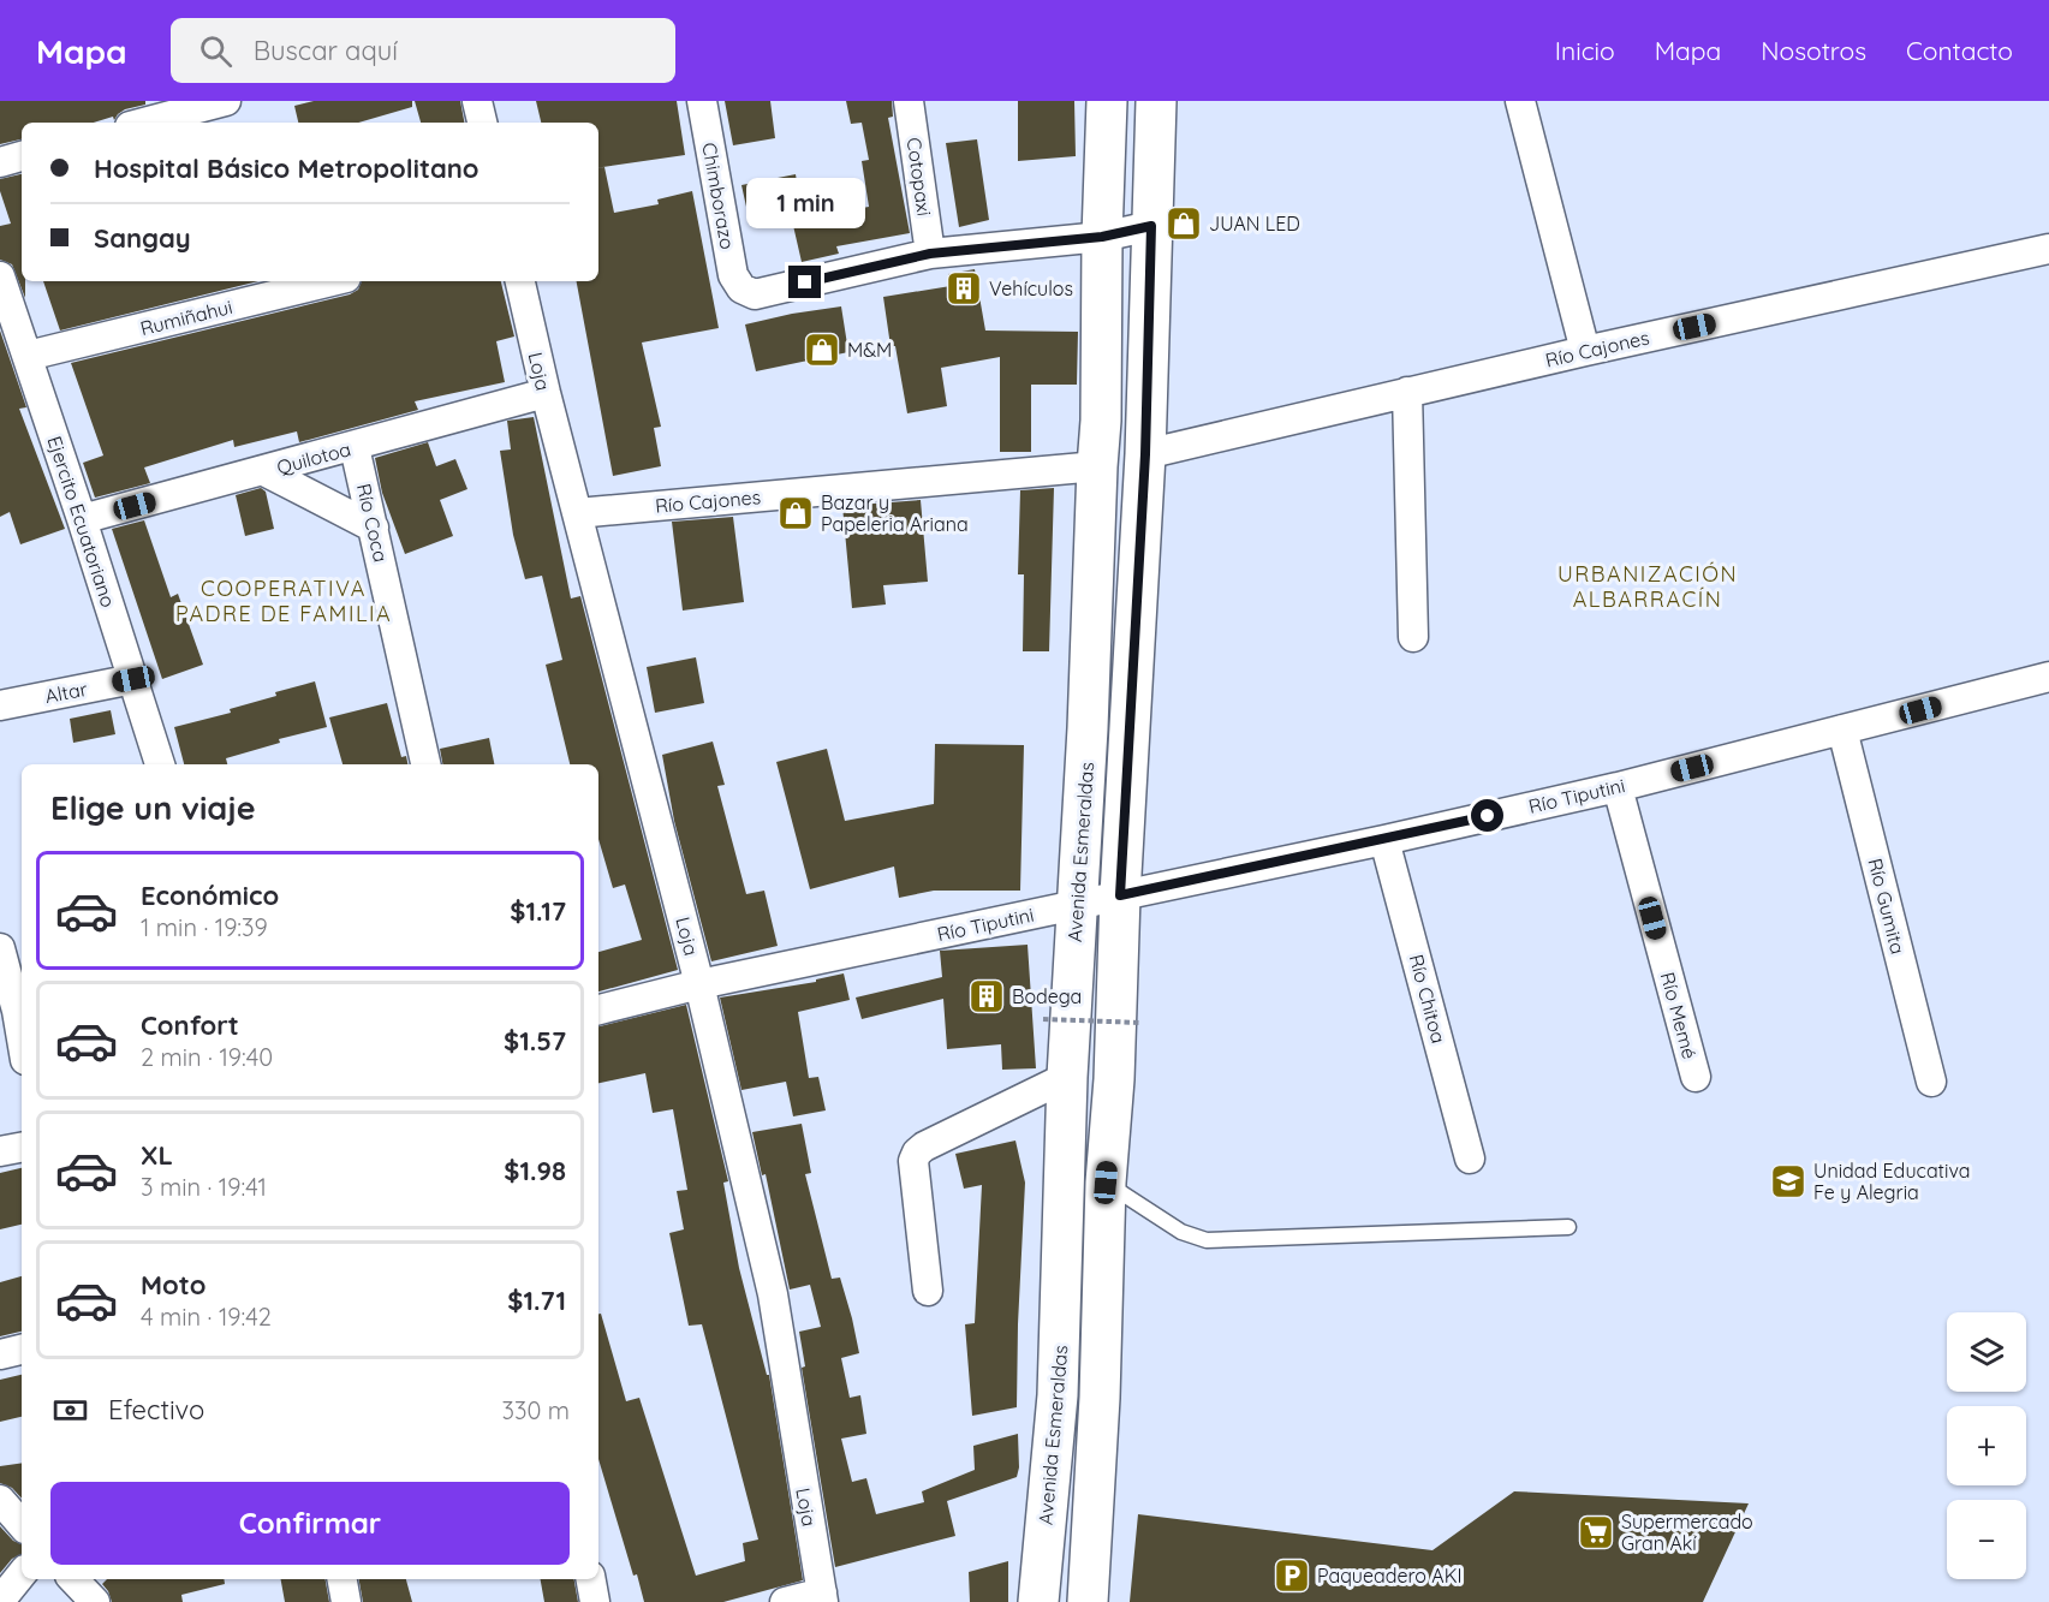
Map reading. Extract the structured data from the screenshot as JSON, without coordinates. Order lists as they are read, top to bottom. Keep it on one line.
{"streets":{"main road":["Avenida Esmeraldas"],"street":["Cotopaxi","Chimborazo","Rumiñahui","Río Cajones","Loja","Quilotoa","Ejercito Ecuatoriano","Río Coca","Altar","Río Tiputini","Río Gumita","Río Chitoa","Río Memé"]},"crossings":[["Cotopaxi","Chimborazo"],["Rumiñahui","Ejercito Ecuatoriano"],["Río Cajones","Loja"],["Río Cajones","Avenida Esmeraldas"],["Loja","Quilotoa"],["Loja","Río Tiputini"],["Quilotoa","Ejercito Ecuatoriano"],["Quilotoa","Río Coca"],["Ejercito Ecuatoriano","Altar"],["Río Tiputini","Avenida Esmeraldas"],["Río Tiputini","Río Gumita"],["Río Tiputini","Río Chitoa"],["Río Tiputini","Río Memé"]],"districts":["URBANIZACIÓN ALBARRACÍN","COOPERATIVA PADRE DE FAMILIA"],"places":{"shop":["JUAN LED","M&M","Bazar y Papeleria Ariana"],"building":["Vehículos","Bodega"],"school or university":["Unidad Educativa Fe y Alegria"],"supermarket":["Supermercado Gran Akí"],"parking":["Paqueadero AKI"]},"page":{"header":"Mapa","search":"Buscar aquí","nav":["Inicio","Mapa","Nosotros","Contacto"],"banner":["Hospital Básico Metropolitano","Sangay"],"bubble":"1 min","heading":"Elige un viaje","list":[{"name":"Económico","note":"1 min · 19:39","value":"$1.17"},{"name":"Confort","note":"2 min · 19:40","value":"$1.57"},{"name":"XL","note":"3 min · 19:41","value":"$1.98"},{"name":"Moto","note":"4 min · 19:42","value":"$1.71"}],"map_buttons":["+","−"],"pay":["Efectivo","330 m"],"buttons":"Confirmar"}}
